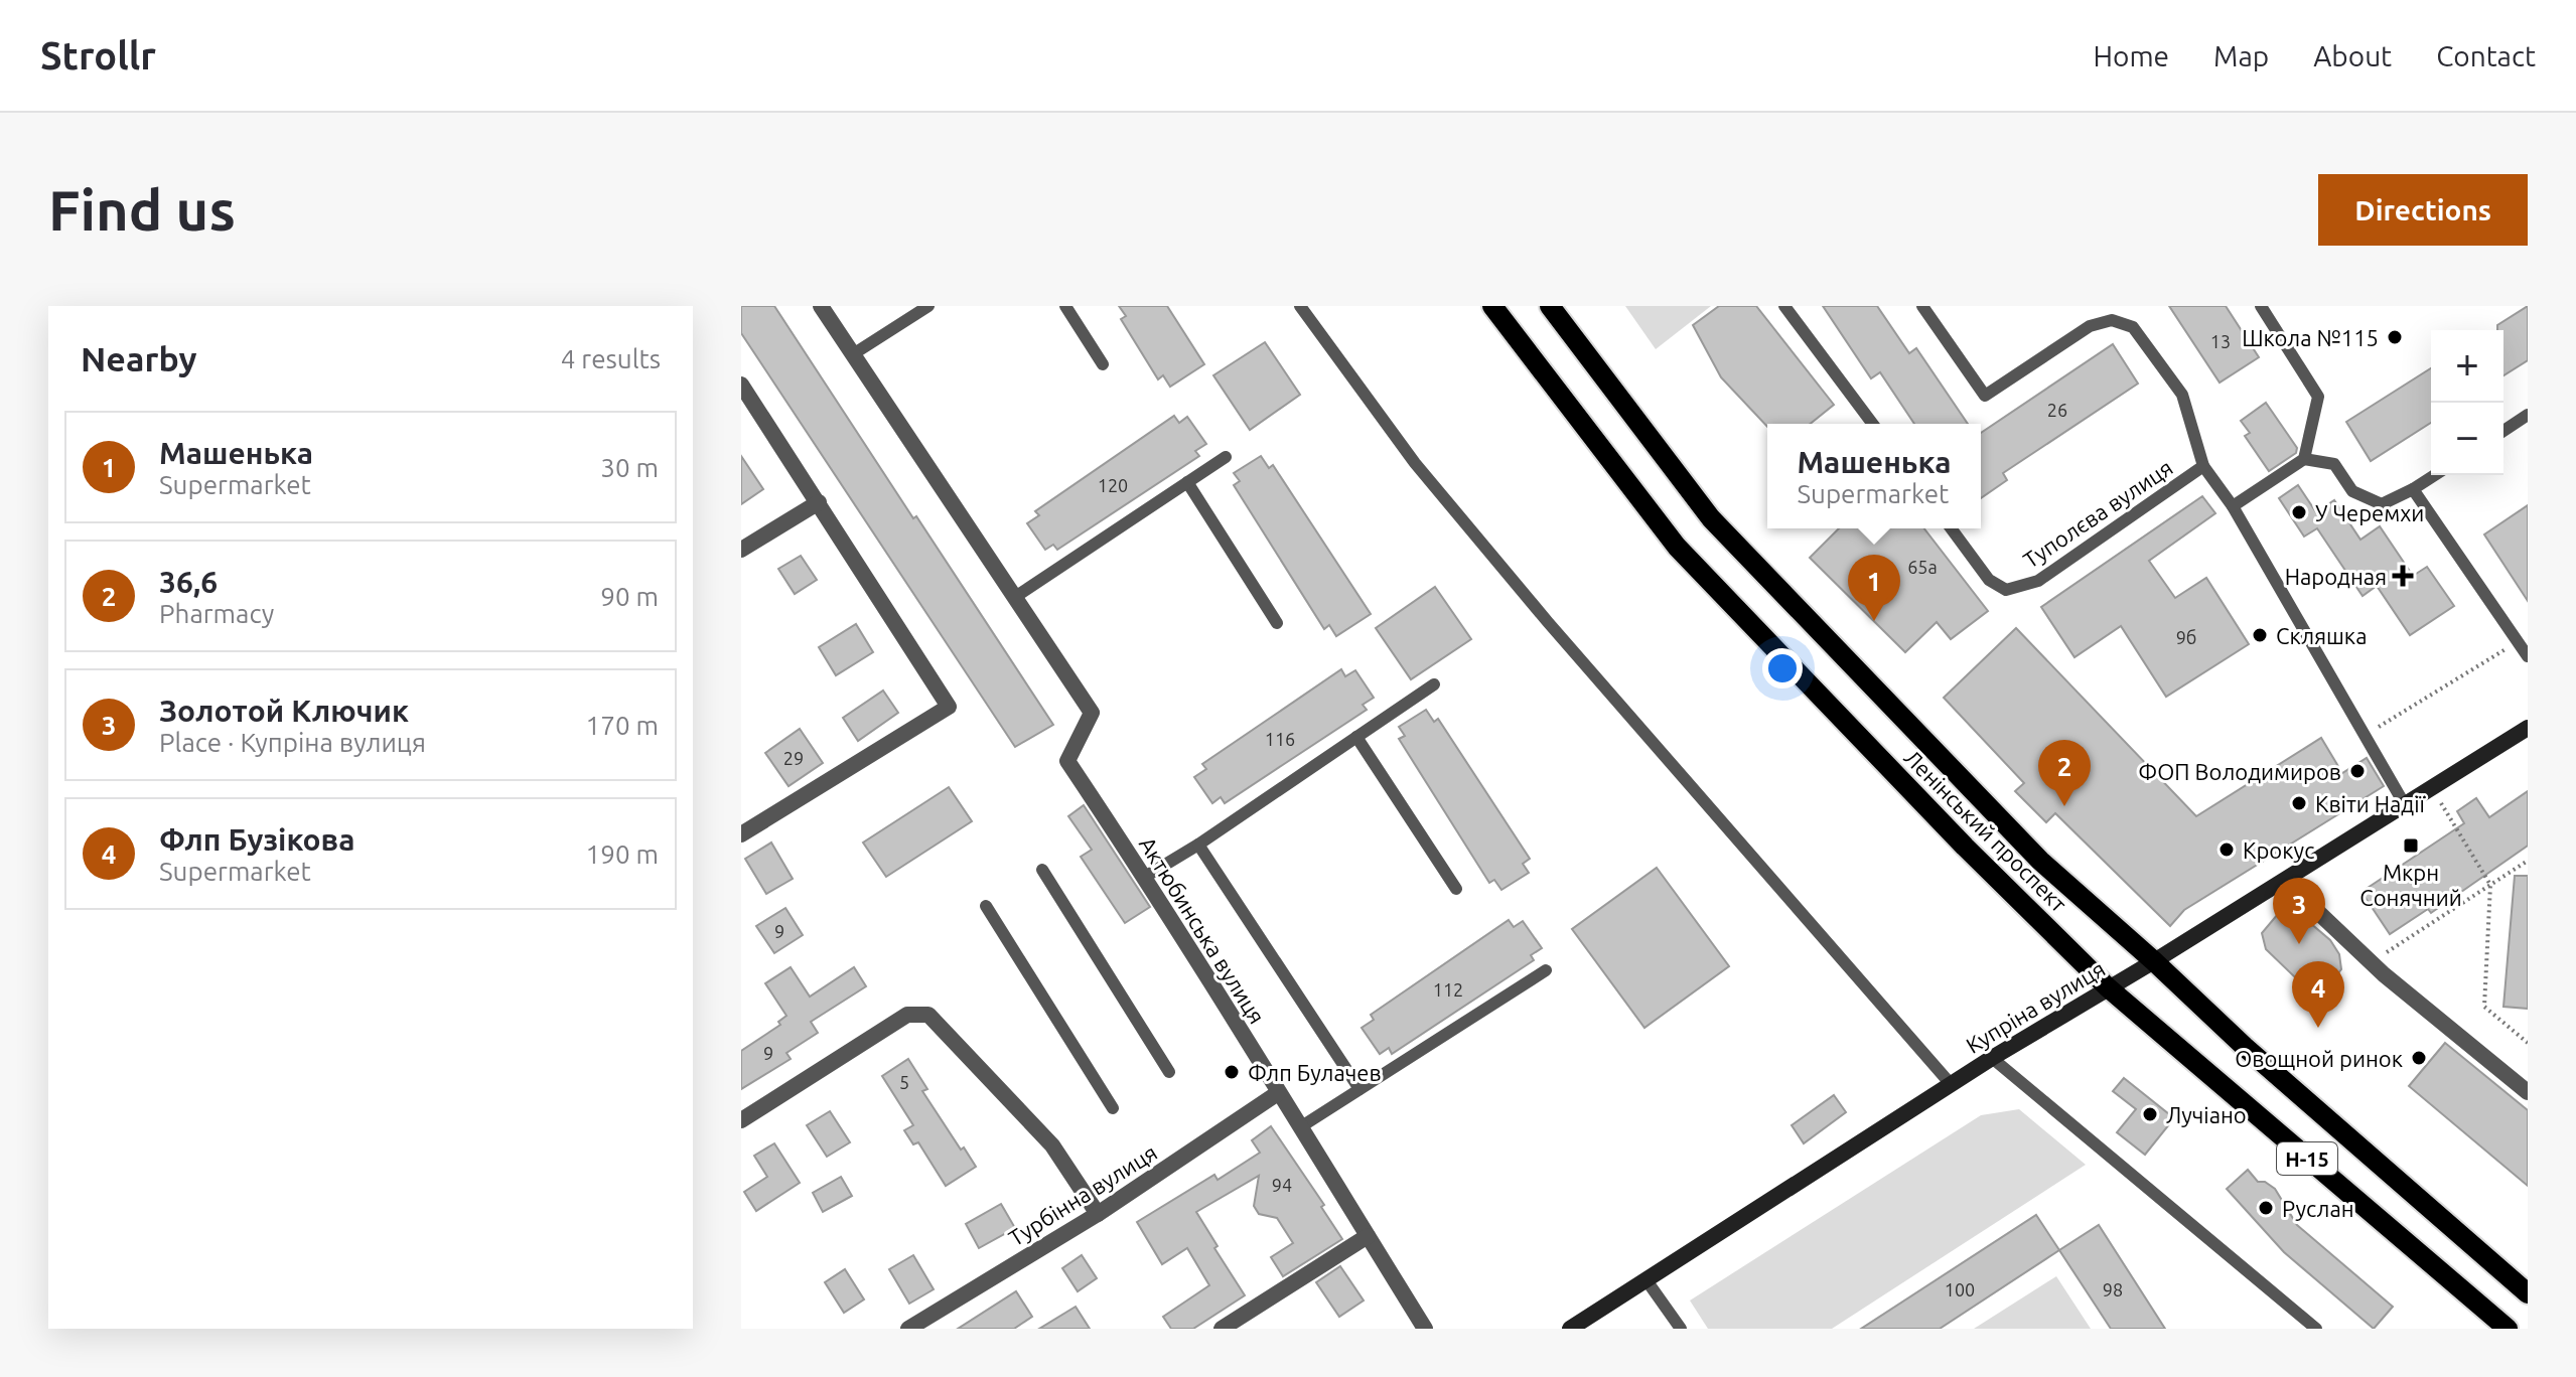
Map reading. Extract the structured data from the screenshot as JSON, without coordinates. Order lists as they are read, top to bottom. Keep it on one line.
{"streets":{"main road":["Ленінський проспект","Купріна вулиця","Н-15"],"street":["Актюбинська вулиця","Турбінна вулиця"],"lane":["Туполєва вулиця"]},"crossings":[["Ленінський проспект","Купріна вулиця"],["Актюбинська вулиця","Турбінна вулиця"]],"places":{"other":["Школа №115","У Черемхи","Скляшка","ФОП Володимиров","Квіти Надії","Крокус","Овощной ринок","Флп Булачев","Лучіано","Руслан"],"health":["Народная"],"transit":["Мкрн Сонячний"]},"house_numbers":["13","26","120","65а","9б","116","29","9","112","9","5","94","100","98"],"page":{"header":"Strollr","nav":["Home","Map","About","Contact"],"buttons":"Directions","title":"Find us","heading":["Nearby","4 results"],"map_buttons":["+","−"],"list":[{"mark":"1","name":"Машенька","note":"Supermarket","value":"30 m"},{"mark":"2","name":"36,6","note":"Pharmacy","value":"90 m"},{"mark":"3","name":"Золотой Ключик","note":"Place · Купріна вулиця","value":"170 m"},{"mark":"4","name":"Флп Бузікова","note":"Supermarket","value":"190 m"}],"popup":["Машенька","Supermarket"],"pins":["1","2","3","4"]}}
